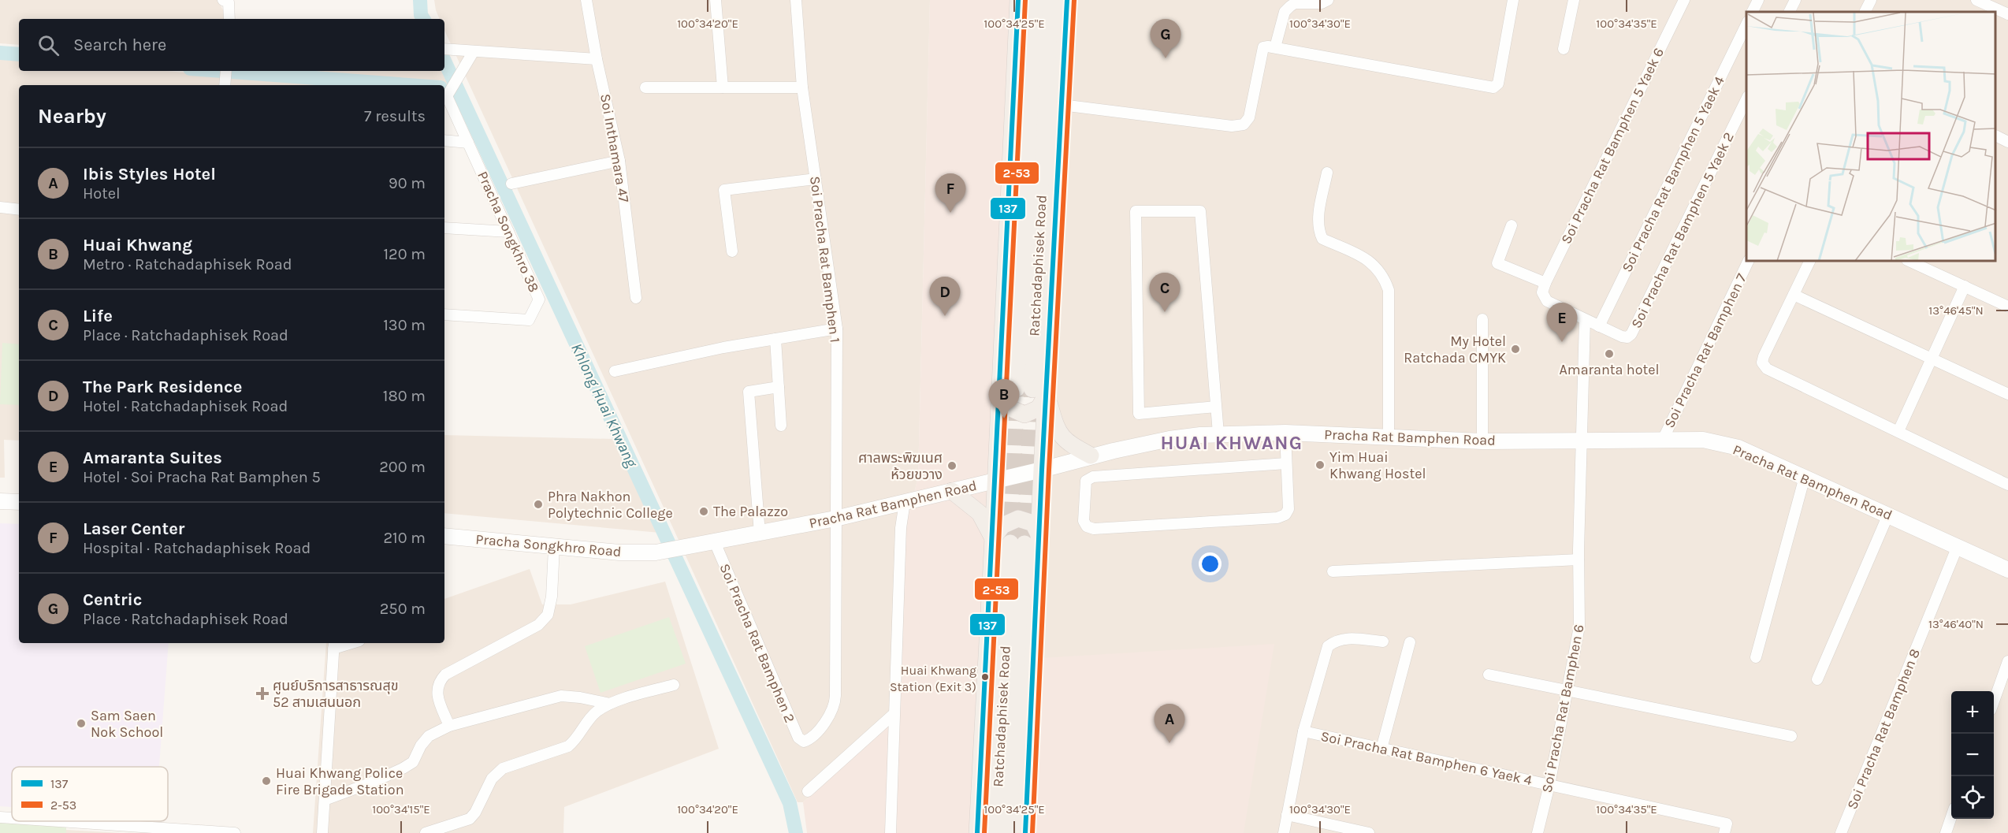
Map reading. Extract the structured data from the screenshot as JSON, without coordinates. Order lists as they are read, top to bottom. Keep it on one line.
{"streets":{"main road":["Ratchadaphisek Road","Pracha Rat Bamphen Road","Pracha Songkhro Road"],"street":["Soi Pracha Rat Bamphen 5 Yaek 6","Soi Inthamara 47","Soi Pracha Rat Bamphen 5 Yaek 4","Soi Pracha Rat Bamphen 5 Yaek 2","Pracha Songkhro 38","Soi Pracha Rat Bamphen 1","Soi Pracha Rat Bamphen 7","Soi Pracha Rat Bamphen 2","Soi Pracha Rat Bamphen 6","Soi Pracha Rat Bamphen 8","Soi Pracha Rat Bamphen 6 Yaek 4"]},"crossings":[["Soi Pracha Rat Bamphen 5 Yaek 4","Soi Pracha Rat Bamphen 5 Yaek 2"],["Soi Pracha Rat Bamphen 1","Pracha Rat Bamphen Road"],["Soi Pracha Rat Bamphen 1","Soi Pracha Rat Bamphen 2"],["Ratchadaphisek Road","Pracha Rat Bamphen Road"],["Soi Pracha Rat Bamphen 7","Pracha Rat Bamphen Road"],["Pracha Rat Bamphen Road","Pracha Songkhro Road"],["Pracha Rat Bamphen Road","Soi Pracha Rat Bamphen 2"],["Pracha Rat Bamphen Road","Soi Pracha Rat Bamphen 6"],["Pracha Rat Bamphen Road","Soi Pracha Rat Bamphen 8"],["Soi Pracha Rat Bamphen 6","Soi Pracha Rat Bamphen 6 Yaek 4"]],"districts":["HUAI KHWANG"],"water":["Khlong Huai Khwang"],"places":{"other":["My Hotel Ratchada CMYK","Amaranta hotel","Yim Huai Khwang Hostel","ศาลพระพิฆเนศ ห้วยขวาง","Phra Nakhon Polytechnic College","The Palazzo","Huai Khwang Station (Exit 3)","Sam Saen Nok School","Huai Khwang Police Fire Brigade Station"],"health":["ศูนย์บริการสาธารณสุข 52 สามเสนนอก"]},"lines":["transit line 137","transit line 2-53"],"legend":["137","2-53"],"page":{"pins":["G","F","C","D","E","B","A"],"search":"Search here","heading":["Nearby","7 results"],"list":[{"mark":"A","name":"Ibis Styles Hotel","note":"Hotel","value":"90 m"},{"mark":"B","name":"Huai Khwang","note":"Metro · Ratchadaphisek Road","value":"120 m"},{"mark":"C","name":"Life","note":"Place · Ratchadaphisek Road","value":"130 m"},{"mark":"D","name":"The Park Residence","note":"Hotel · Ratchadaphisek Road","value":"180 m"},{"mark":"E","name":"Amaranta Suites","note":"Hotel · Soi Pracha Rat Bamphen 5","value":"200 m"},{"mark":"F","name":"Laser Center","note":"Hospital · Ratchadaphisek Road","value":"210 m"},{"mark":"G","name":"Centric","note":"Place · Ratchadaphisek Road","value":"250 m"}],"map_buttons":["+","−"]},"coordinates":["100°34'20\"E","100°34'25\"E","100°34'30\"E","100°34'35\"E","13°46'45\"N","13°46'40\"N","100°34'15\"E"]}
